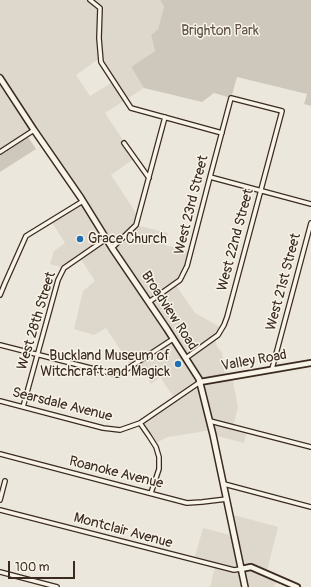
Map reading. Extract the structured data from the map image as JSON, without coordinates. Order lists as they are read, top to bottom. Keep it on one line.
{"streets":{"main road":["Broadview Road"],"street":["West 23rd Street","West 22nd Street","West 21st Street","West 28th Street","Valley Road","Searsdale Avenue","Roanoke Avenue","Montclair Avenue"]},"crossings":[["West 23rd Street","West 22nd Street"],["West 23rd Street","Broadview Road"],["West 22nd Street","Broadview Road"],["West 21st Street","Valley Road"],["Broadview Road","West 28th Street"],["Broadview Road","Valley Road"],["Broadview Road","Searsdale Avenue"],["Broadview Road","Roanoke Avenue"],["Broadview Road","Montclair Avenue"],["West 28th Street","Searsdale Avenue"],["Valley Road","Searsdale Avenue"]],"parks":["Brighton Park"],"places":["Grace Church","Buckland Museum of Witchcraft and Magick"],"scale_bar":"100 m"}
